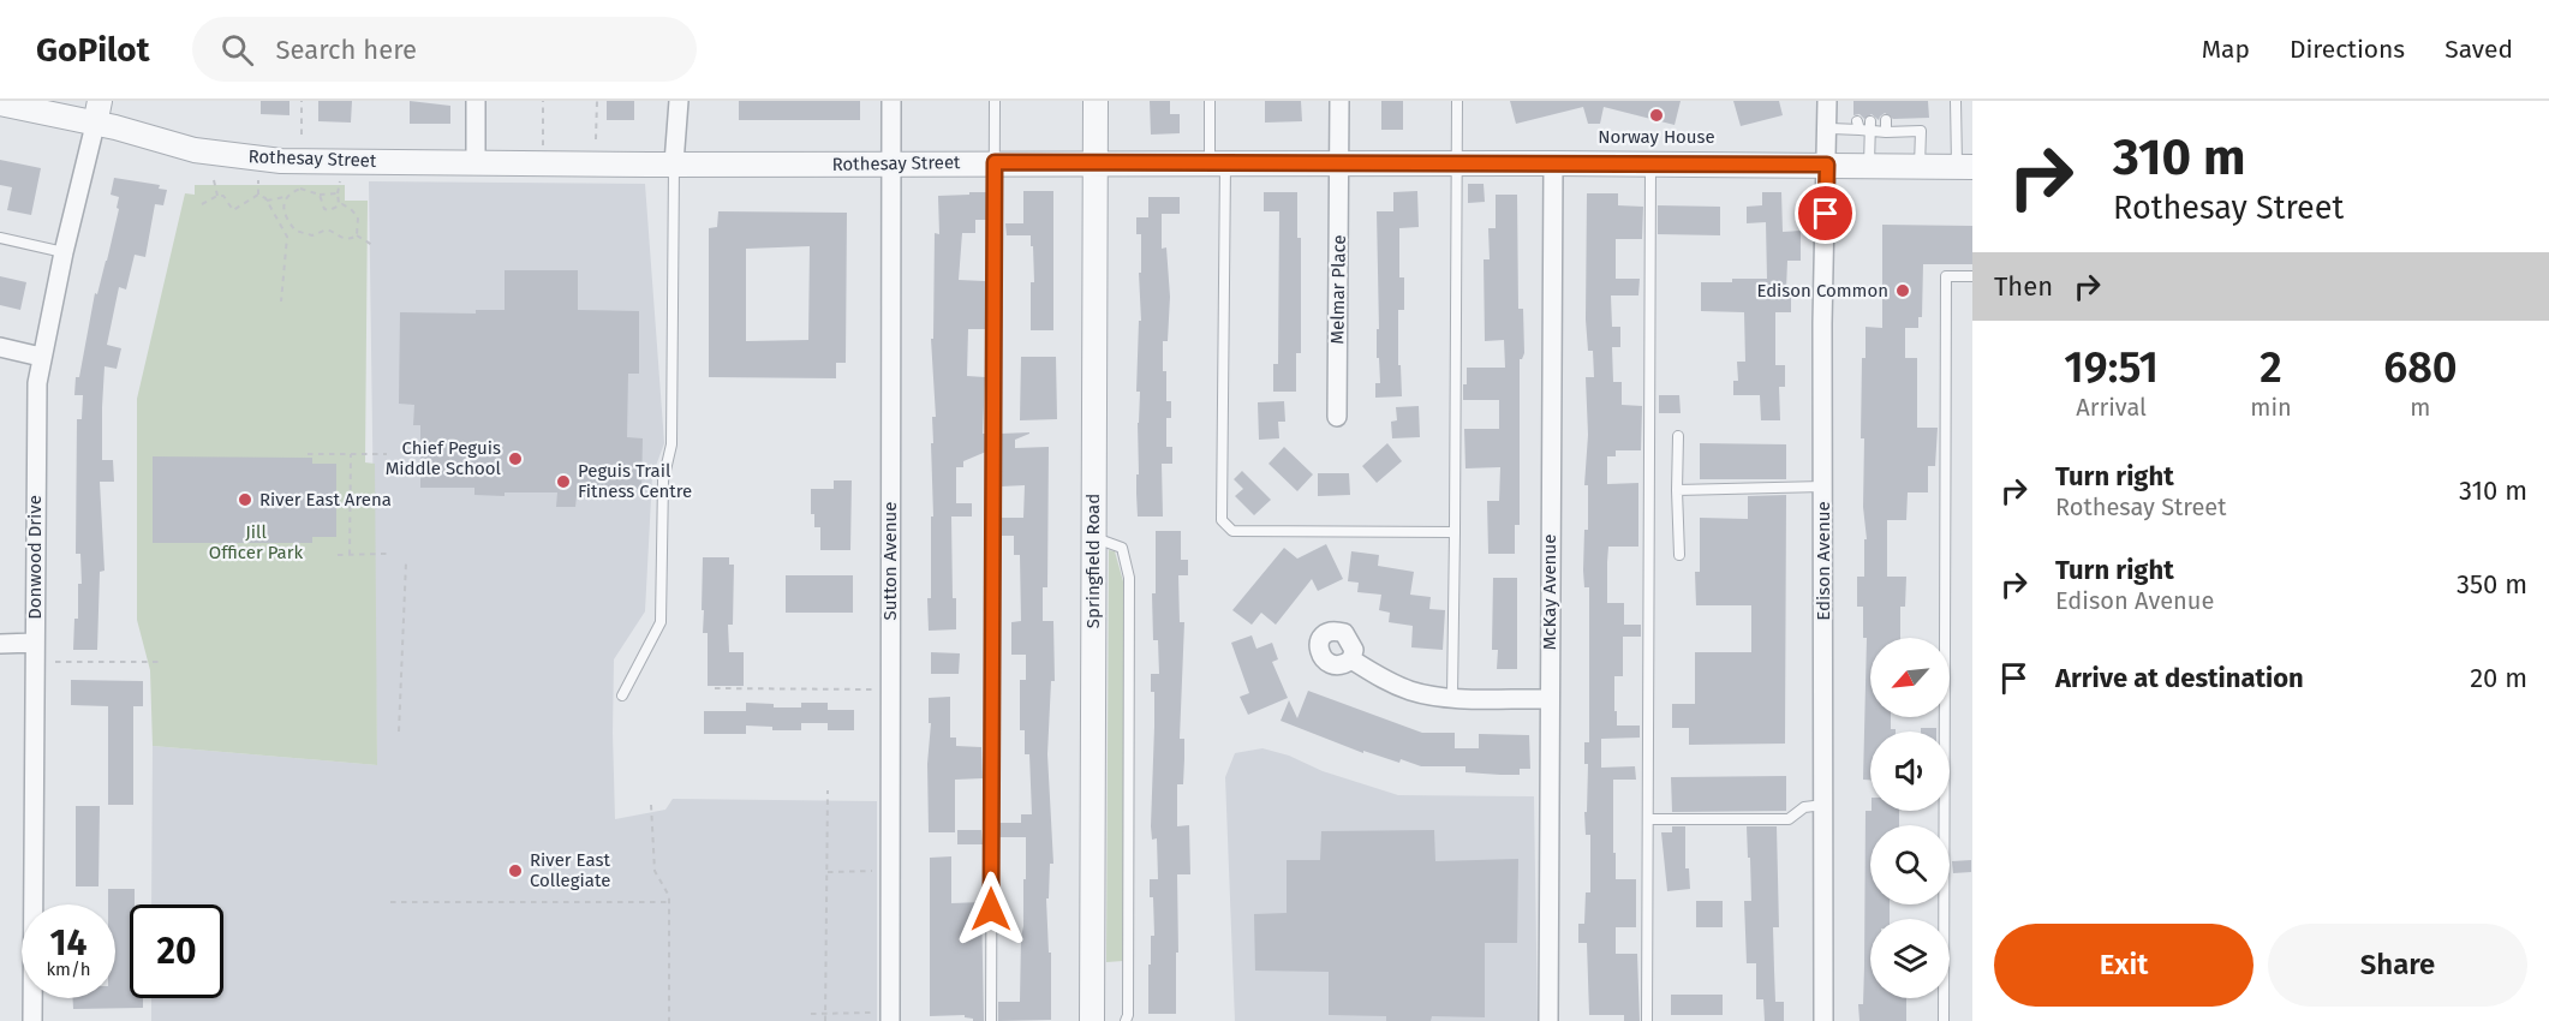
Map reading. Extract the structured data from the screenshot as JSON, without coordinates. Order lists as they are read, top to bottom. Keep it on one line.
{"streets":{"street":["Rothesay Street","Melmar Place","Donwood Drive","Sutton Avenue","Springfield Road","Edison Avenue","McKay Avenue"]},"crossings":[["Rothesay Street","Melmar Place"],["Rothesay Street","Donwood Drive"],["Rothesay Street","Sutton Avenue"],["Rothesay Street","Springfield Road"],["Rothesay Street","Edison Avenue"],["Rothesay Street","McKay Avenue"]],"parks":["Jill Officer Park"],"places":["Norway House","Edison Common","Chief Peguis Middle School","Peguis Trail Fitness Centre","River East Arena","River East Collegiate"],"north":"bottom left","page":{"header":"GoPilot","search":"Search here","nav":["Map","Directions","Saved"],"turn":["310 m","Rothesay Street"],"then":"Then","eta":["19:51","Arrival","2","min","680","m"],"list":[{"name":"Turn right","note":"Rothesay Street","value":"310 m"},{"name":"Turn right","note":"Edison Avenue","value":"350 m"},{"name":"Arrive at destination","value":"20 m"}],"speed":"14 km/h","limit":"20","buttons":["Exit","Share"]}}
